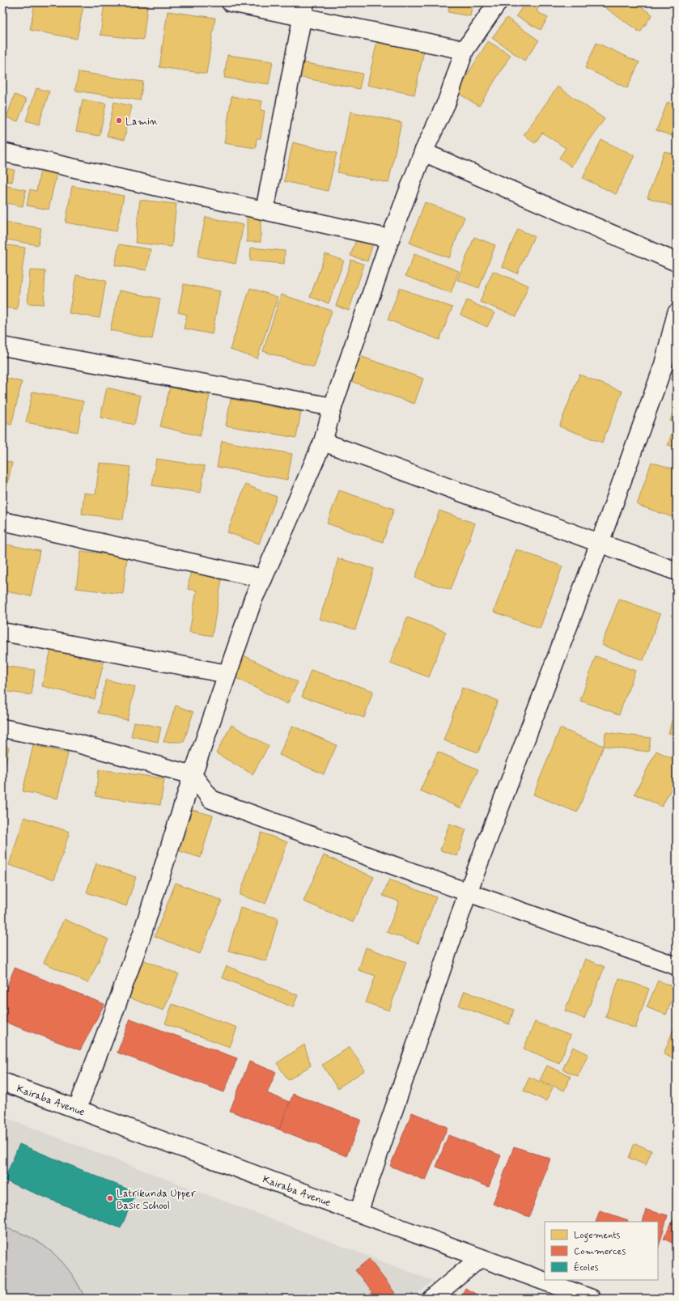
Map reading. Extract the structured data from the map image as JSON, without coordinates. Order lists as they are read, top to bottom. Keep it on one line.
{"streets":{"street":["Kairaba Avenue"]},"places":["Lamin","Latrikunda Upper Basic School"],"legend":["Logements","Commerces","Écoles"]}
